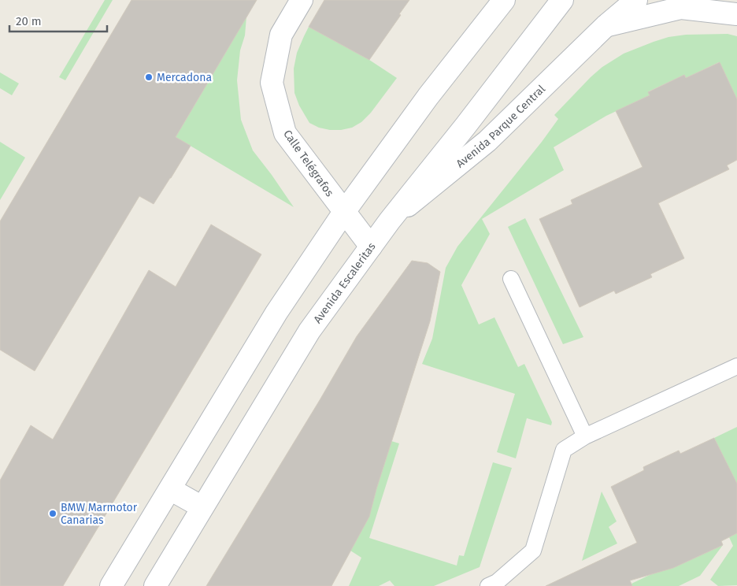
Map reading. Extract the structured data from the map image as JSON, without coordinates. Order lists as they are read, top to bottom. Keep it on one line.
{"streets":{"street":["Avenida Parque Central","Calle Telégrafos","Avenida Escaleritas"]},"crossings":[["Avenida Parque Central","Avenida Escaleritas"],["Calle Telégrafos","Avenida Escaleritas"]],"places":["Mercadona","BMW Marmotor Canarias"],"scale_bar":"20 m"}
